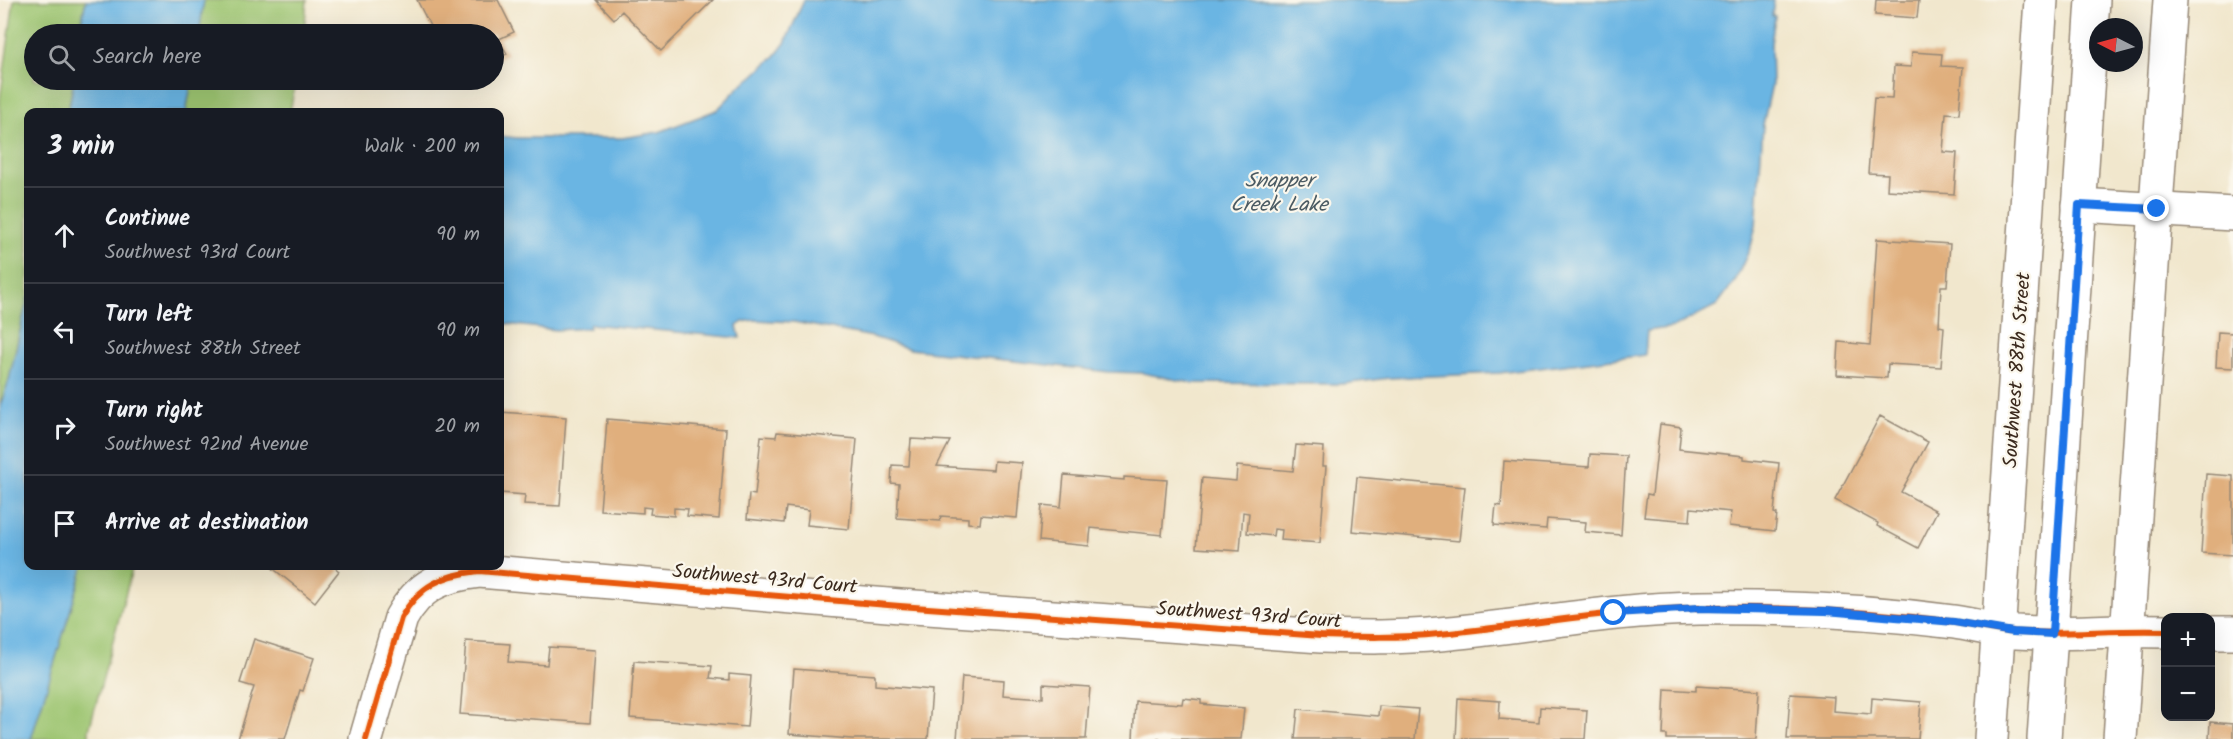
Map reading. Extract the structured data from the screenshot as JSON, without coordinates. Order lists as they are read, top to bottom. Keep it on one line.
{"streets":{"street":["Southwest 88th Street","Southwest 93rd Court"]},"crossings":[["Southwest 88th Street","Southwest 93rd Court"]],"water":["Snapper Creek Lake"],"north":"left","page":{"search":"Search here","heading":["3 min","Walk · 200 m"],"list":[["Continue","Southwest 93rd Court","90 m"],["Turn left","Southwest 88th Street","90 m"],["Turn right","Southwest 92nd Avenue","20 m"],"Arrive at destination"],"map_buttons":["+","−"]}}
